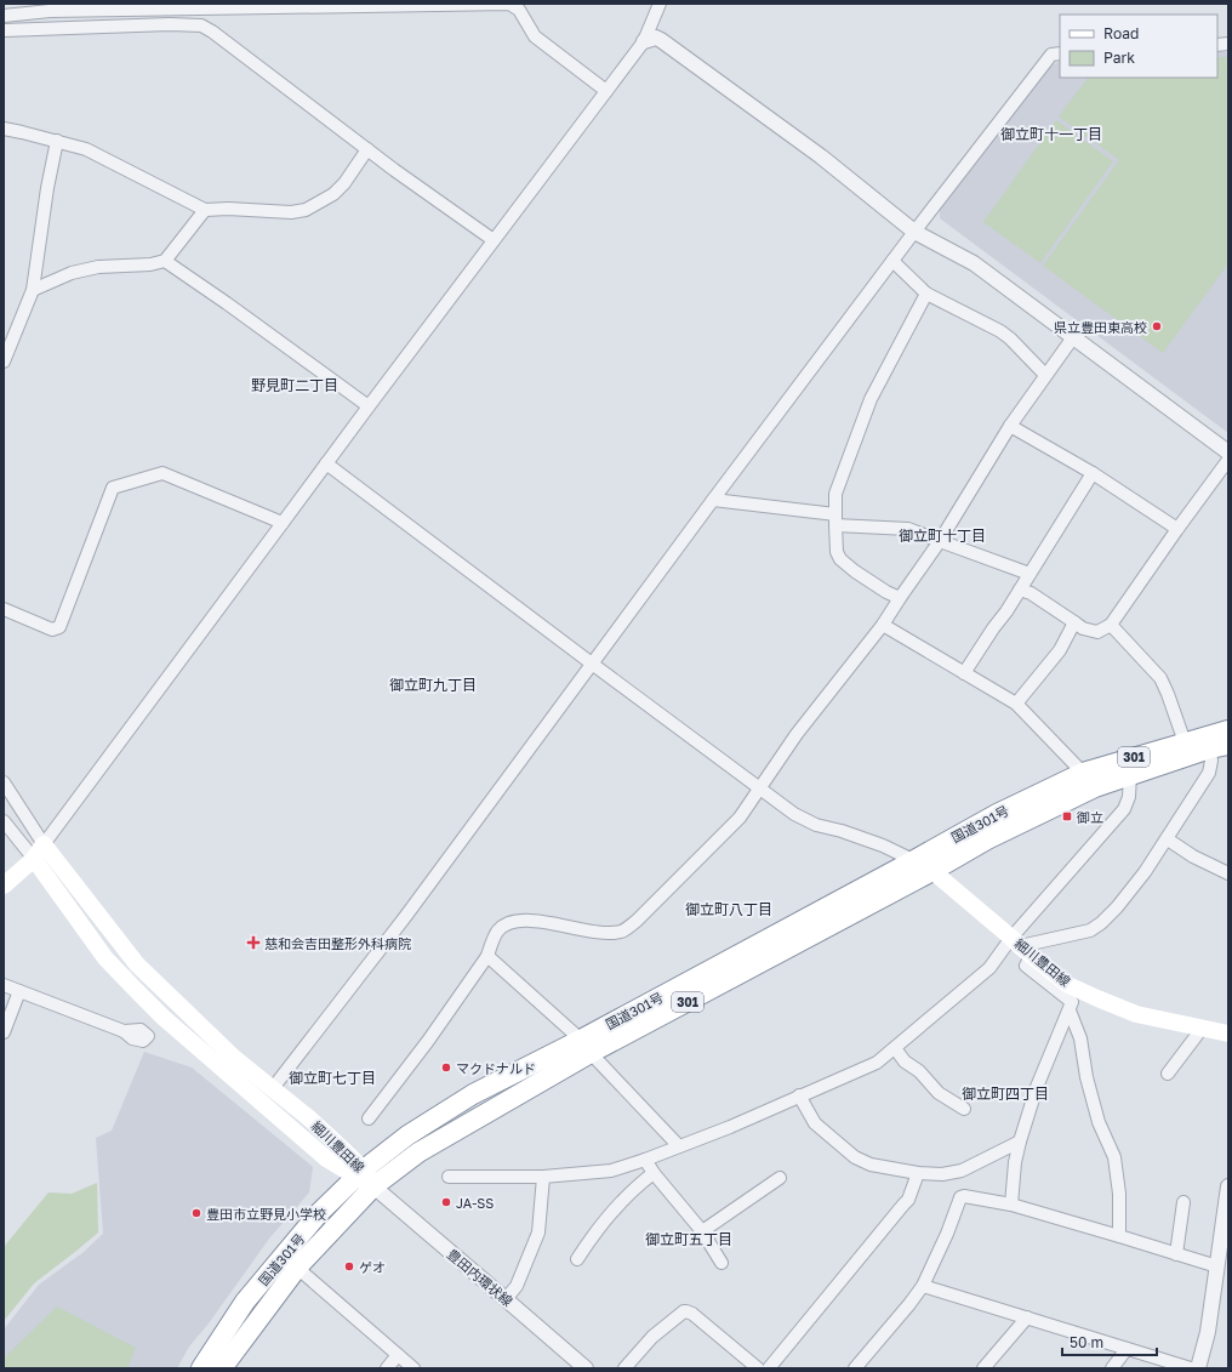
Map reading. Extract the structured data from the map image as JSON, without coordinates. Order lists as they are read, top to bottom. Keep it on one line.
{"streets":{"highway":["301","国道301号"],"main road":["細川豊田線"],"street":["豊田内環状線"]},"crossings":[["国道301号","細川豊田線"],["国道301号","豊田内環状線"],["細川豊田線","豊田内環状線"]],"districts":["御立町十一丁目","野見町二丁目","御立町十丁目","御立町九丁目","御立町八丁目","御立町七丁目","御立町四丁目","御立町五丁目"],"places":{"other":["県立豊田東高校","マクドナルド","JA-SS","豊田市立野見小学校","ゲオ"],"transit":["御立"],"health":["慈和会吉田整形外科病院"]},"legend":["Road","Park"],"scale_bar":"50 m"}
